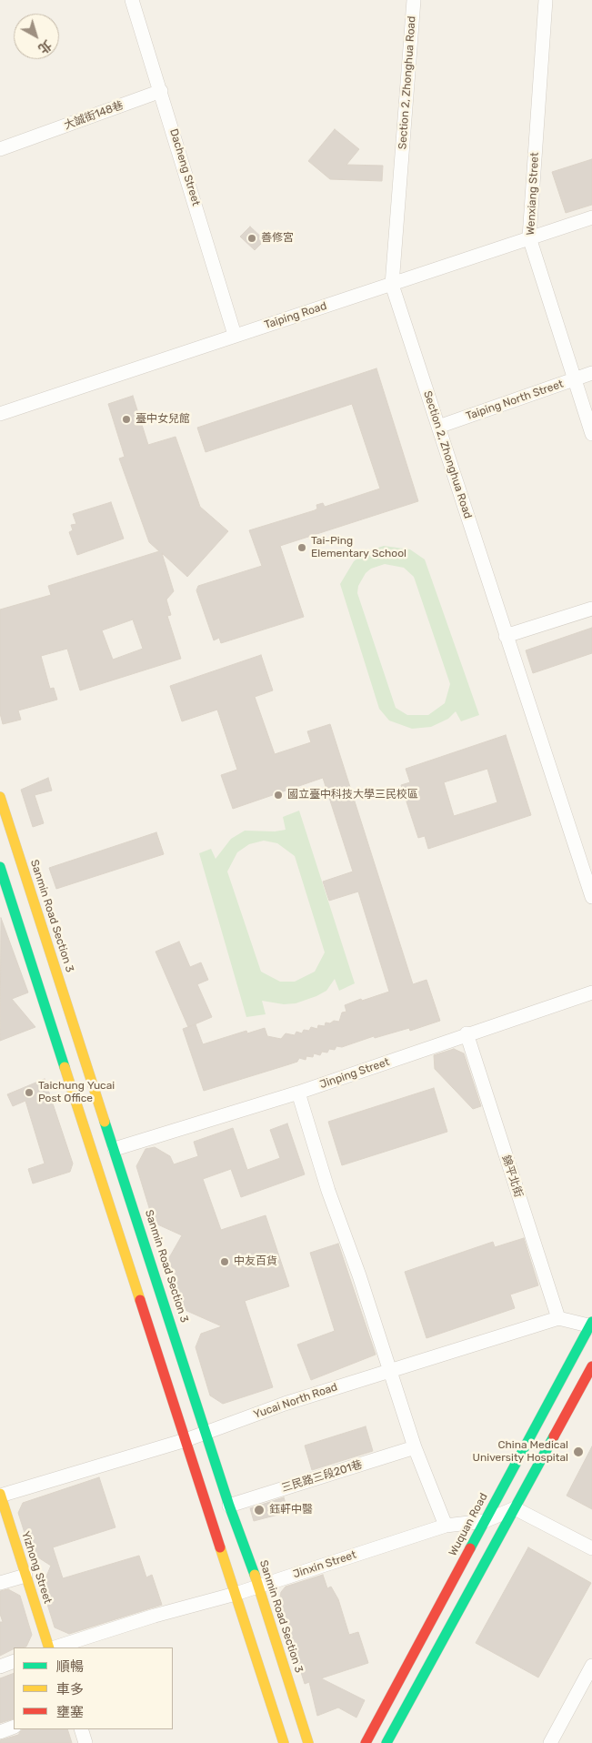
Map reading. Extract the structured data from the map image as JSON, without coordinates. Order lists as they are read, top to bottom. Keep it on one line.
{"streets":{"main road":["Sanmin Road Section 3","Wuquan Road","Yizhong Street"],"street":["Section 2, Zhonghua Road","大誠街148巷","Dacheng Street","Wenxiang Street","Taiping Road","Taiping North Street","Jinping Street","錦平北街","Yucai North Road","三民路三段201巷","Jinxin Street"]},"crossings":[["Section 2, Zhonghua Road","Taiping Road"],["Section 2, Zhonghua Road","Taiping North Street"],["大誠街148巷","Dacheng Street"],["Dacheng Street","Taiping Road"],["Wenxiang Street","Taiping Road"],["Wenxiang Street","Taiping North Street"],["Sanmin Road Section 3","Jinping Street"],["Sanmin Road Section 3","Yucai North Road"],["Sanmin Road Section 3","三民路三段201巷"],["Sanmin Road Section 3","Jinxin Street"],["Jinping Street","錦平北街"],["錦平北街","Yucai North Road"],["Yucai North Road","Yizhong Street"],["Wuquan Road","Jinxin Street"]],"places":["善修宮","臺中女兒館","Tai-Ping Elementary School","國立臺中科技大學三民校區","Taichung Yucai Post Office","中友百貨","China Medical University Hospital","鈺軒中醫"],"legend":["順暢","車多","壅塞"],"north":"bottom right"}
